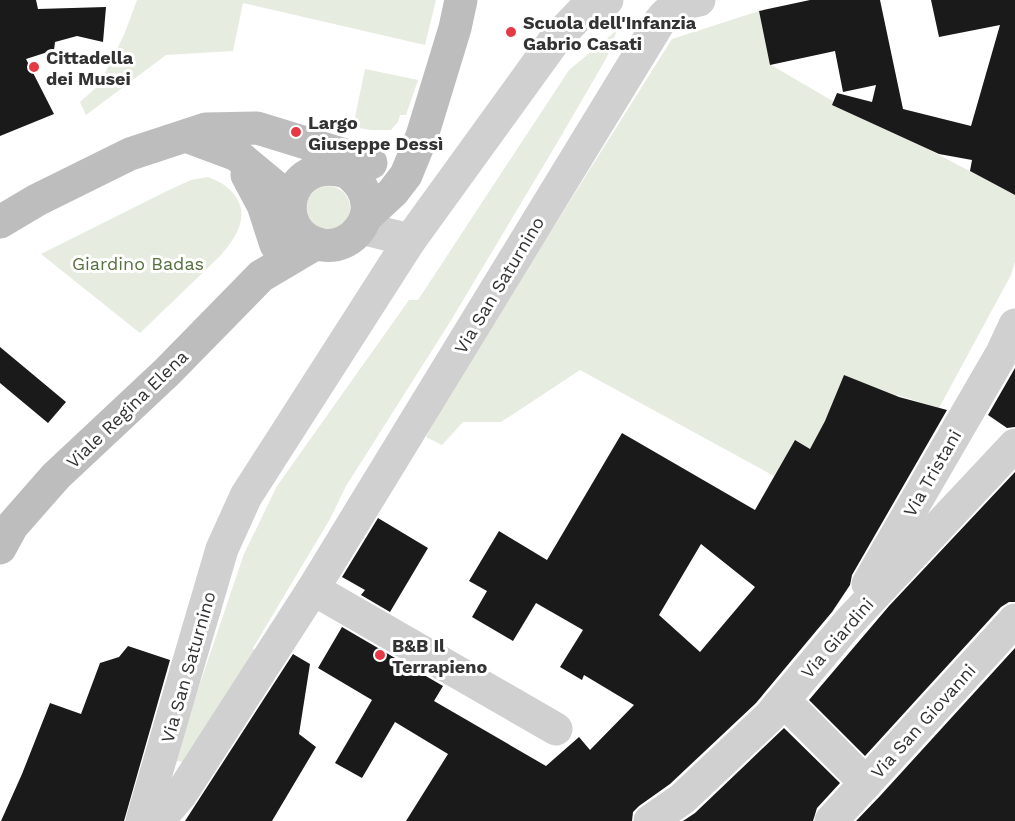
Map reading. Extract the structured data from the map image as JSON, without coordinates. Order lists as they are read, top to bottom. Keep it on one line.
{"streets":{"street":["Via San Saturnino","Viale Regina Elena","Via Tristani","Via Giardini","Via San Giovanni"]},"crossings":[["Via Tristani","Via Giardini"]],"parks":["Giardino Badas"],"places":["Scuola dell'Infanzia Gabrio Casati","Cittadella dei Musei","Largo Giuseppe Dessì","B&B Il Terrapieno"]}
